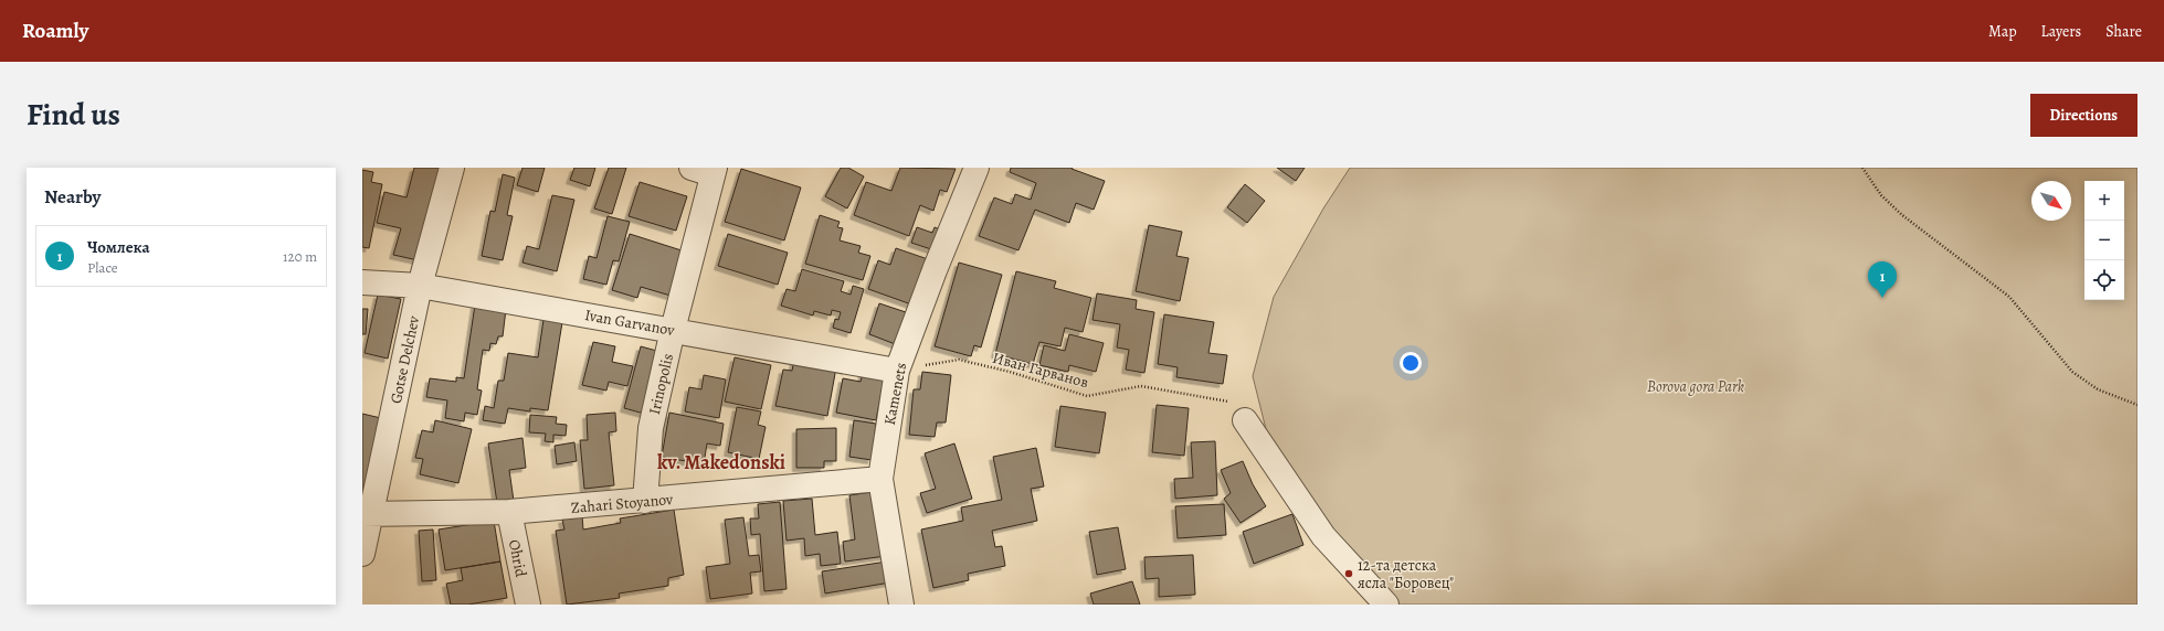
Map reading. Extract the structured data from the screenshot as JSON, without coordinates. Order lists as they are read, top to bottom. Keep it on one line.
{"streets":{"street":["Ivan Garvanov","Gotse Delchev","Irinopolis","Kamenets","Zahari Stoyanov","Ohrid"],"path":["Иван Гарванов"]},"crossings":[["Ivan Garvanov","Gotse Delchev"],["Ivan Garvanov","Иван Гарванов"],["Ivan Garvanov","Irinopolis"],["Ivan Garvanov","Kamenets"],["Gotse Delchev","Zahari Stoyanov"],["Иван Гарванов","Kamenets"],["Irinopolis","Zahari Stoyanov"],["Kamenets","Zahari Stoyanov"],["Zahari Stoyanov","Ohrid"]],"districts":["kv. Makedonski"],"parks":["Borova gora Park"],"places":["12-та детска ясла \"Боровец\""],"north":"bottom right","page":{"header":"Roamly","nav":["Map","Layers","Share"],"title":"Find us","buttons":"Directions","heading":"Nearby","map_buttons":["+","−"],"list":[{"mark":"1","name":"Чомлека","note":"Place","value":"120 m"}],"pins":"1"}}
